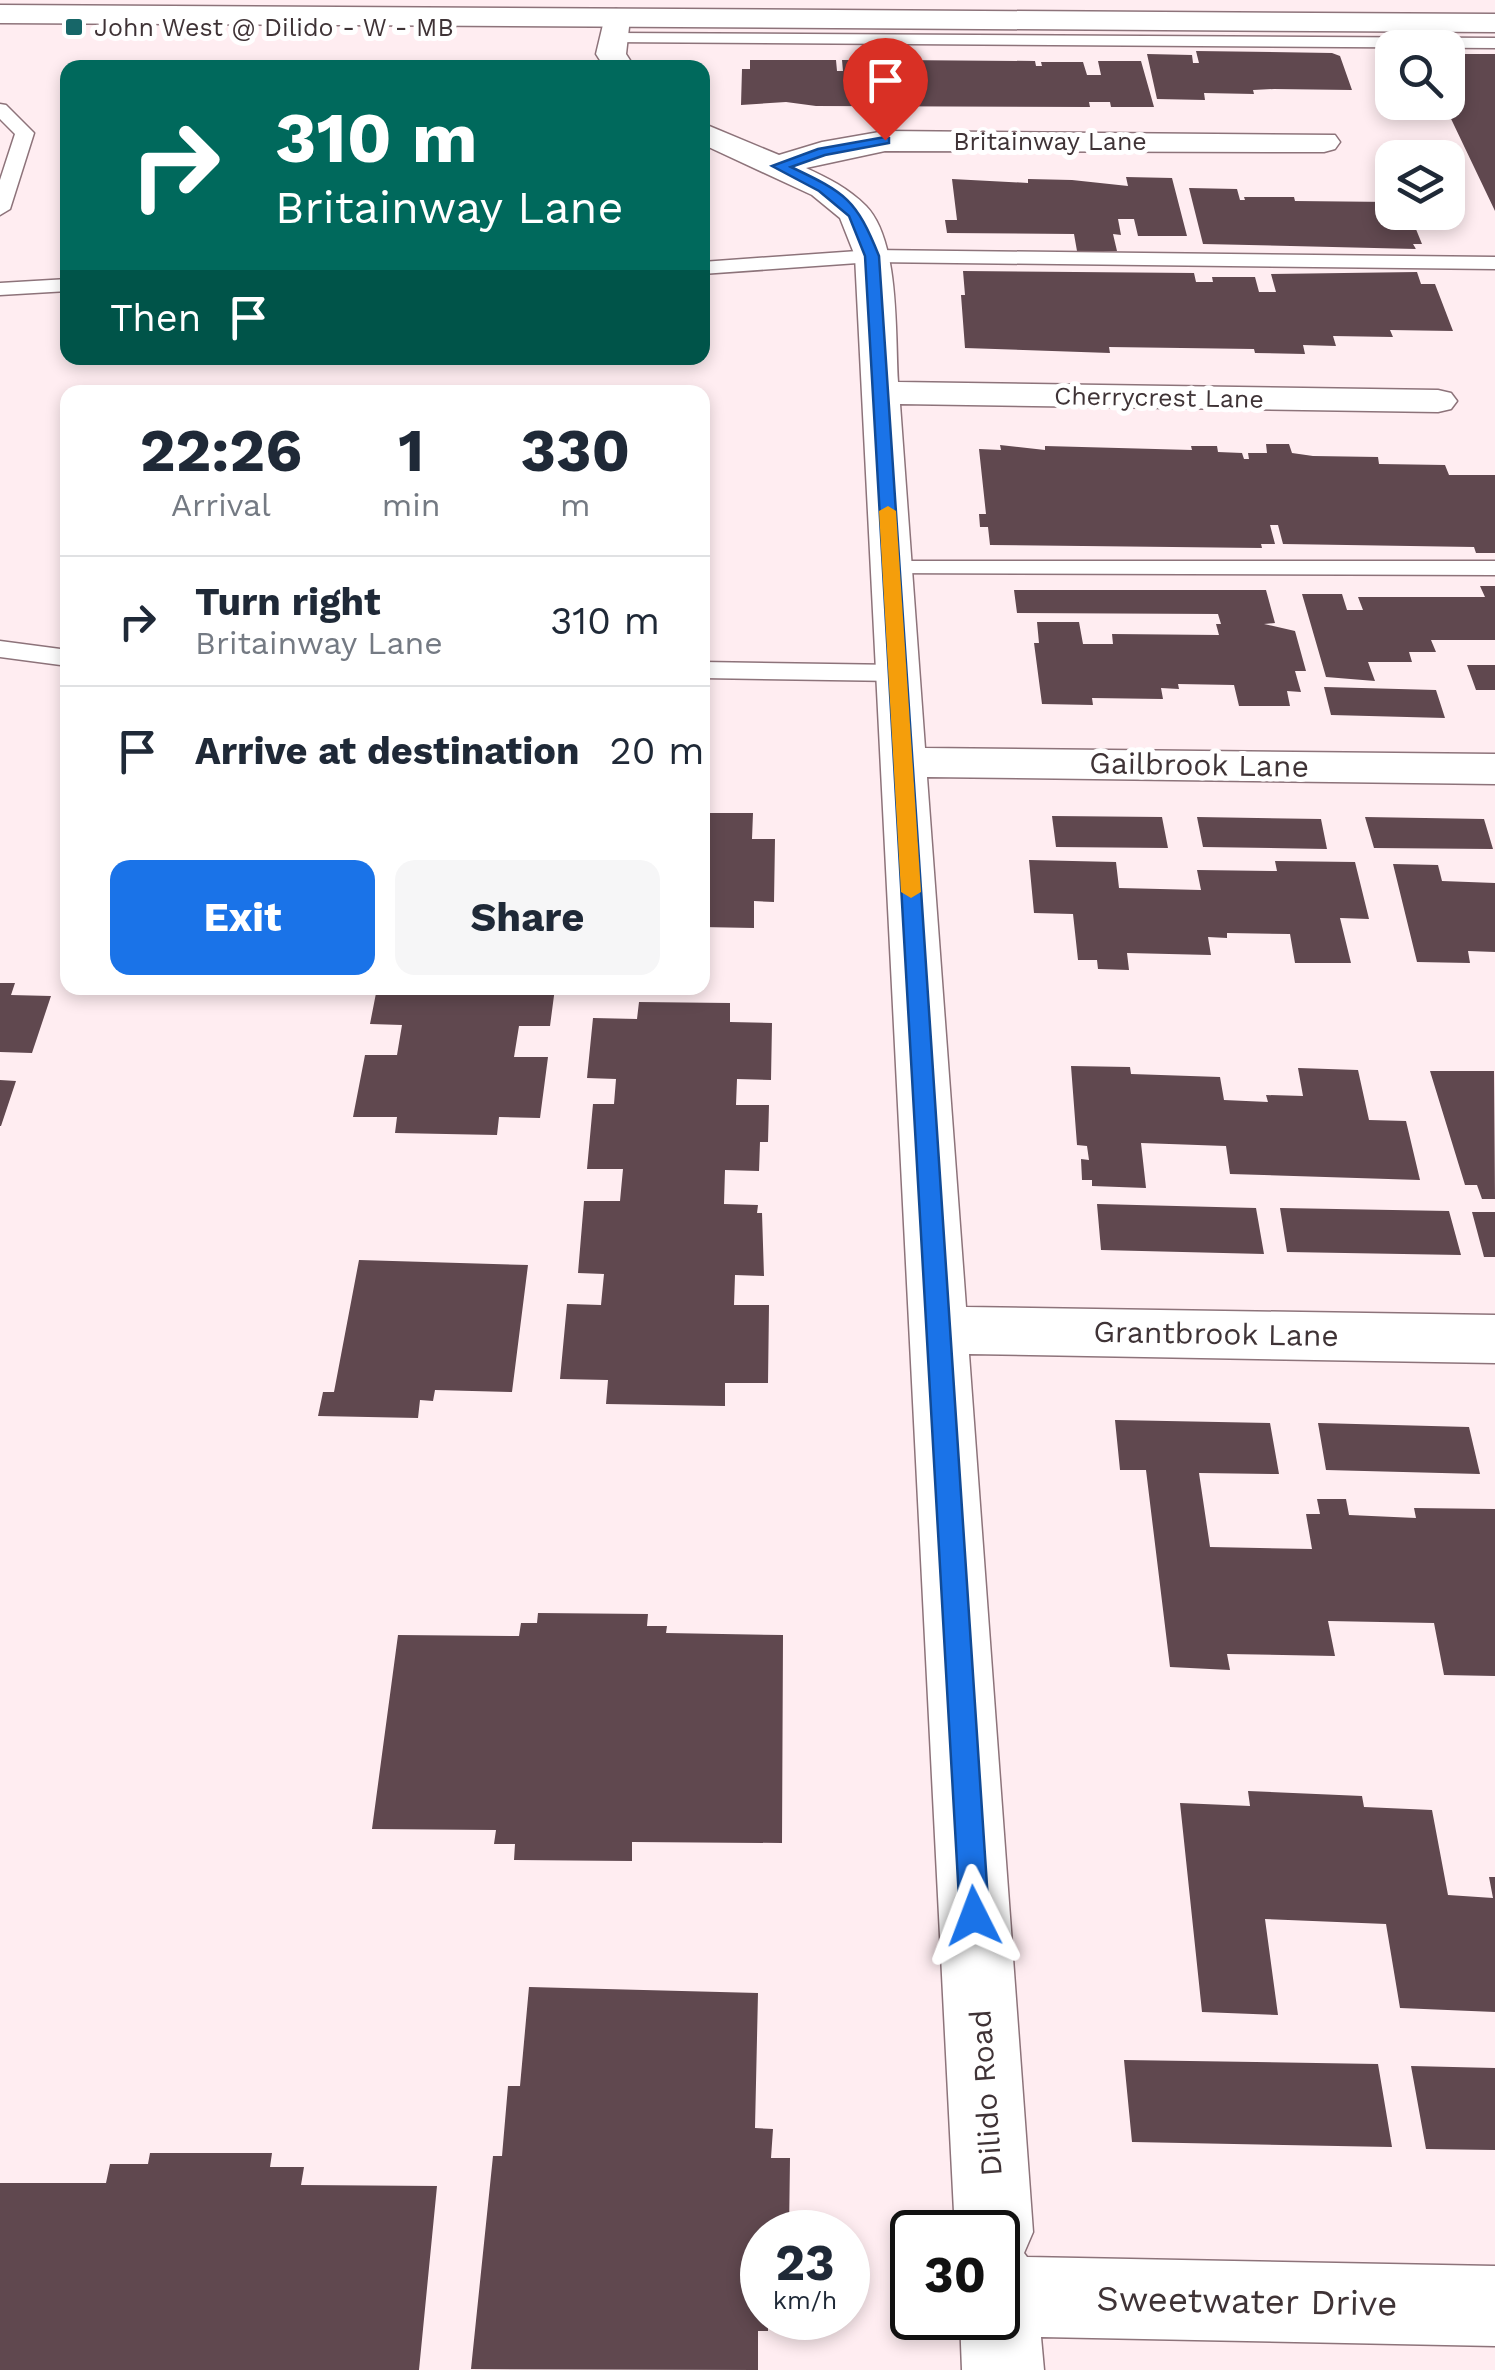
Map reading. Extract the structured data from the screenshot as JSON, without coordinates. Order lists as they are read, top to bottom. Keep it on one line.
{"streets":{"street":["Britainway Lane","Cherrycrest Lane","Gailbrook Lane","Grantbrook Lane","Dilido Road","Sweetwater Drive"]},"crossings":[["Britainway Lane","Dilido Road"],["Cherrycrest Lane","Dilido Road"],["Gailbrook Lane","Dilido Road"],["Grantbrook Lane","Dilido Road"]],"places":{"transit":["John West @ Dilido - W - MB"]},"page":{"turn":["310 m","Britainway Lane"],"then":"Then","eta":["22:26","Arrival","1","min","330","m"],"list":[{"name":"Turn right","note":"Britainway Lane","value":"310 m"},{"name":"Arrive at destination","value":"20 m"}],"buttons":["Exit","Share"],"speed":"23 km/h","limit":"30"}}
